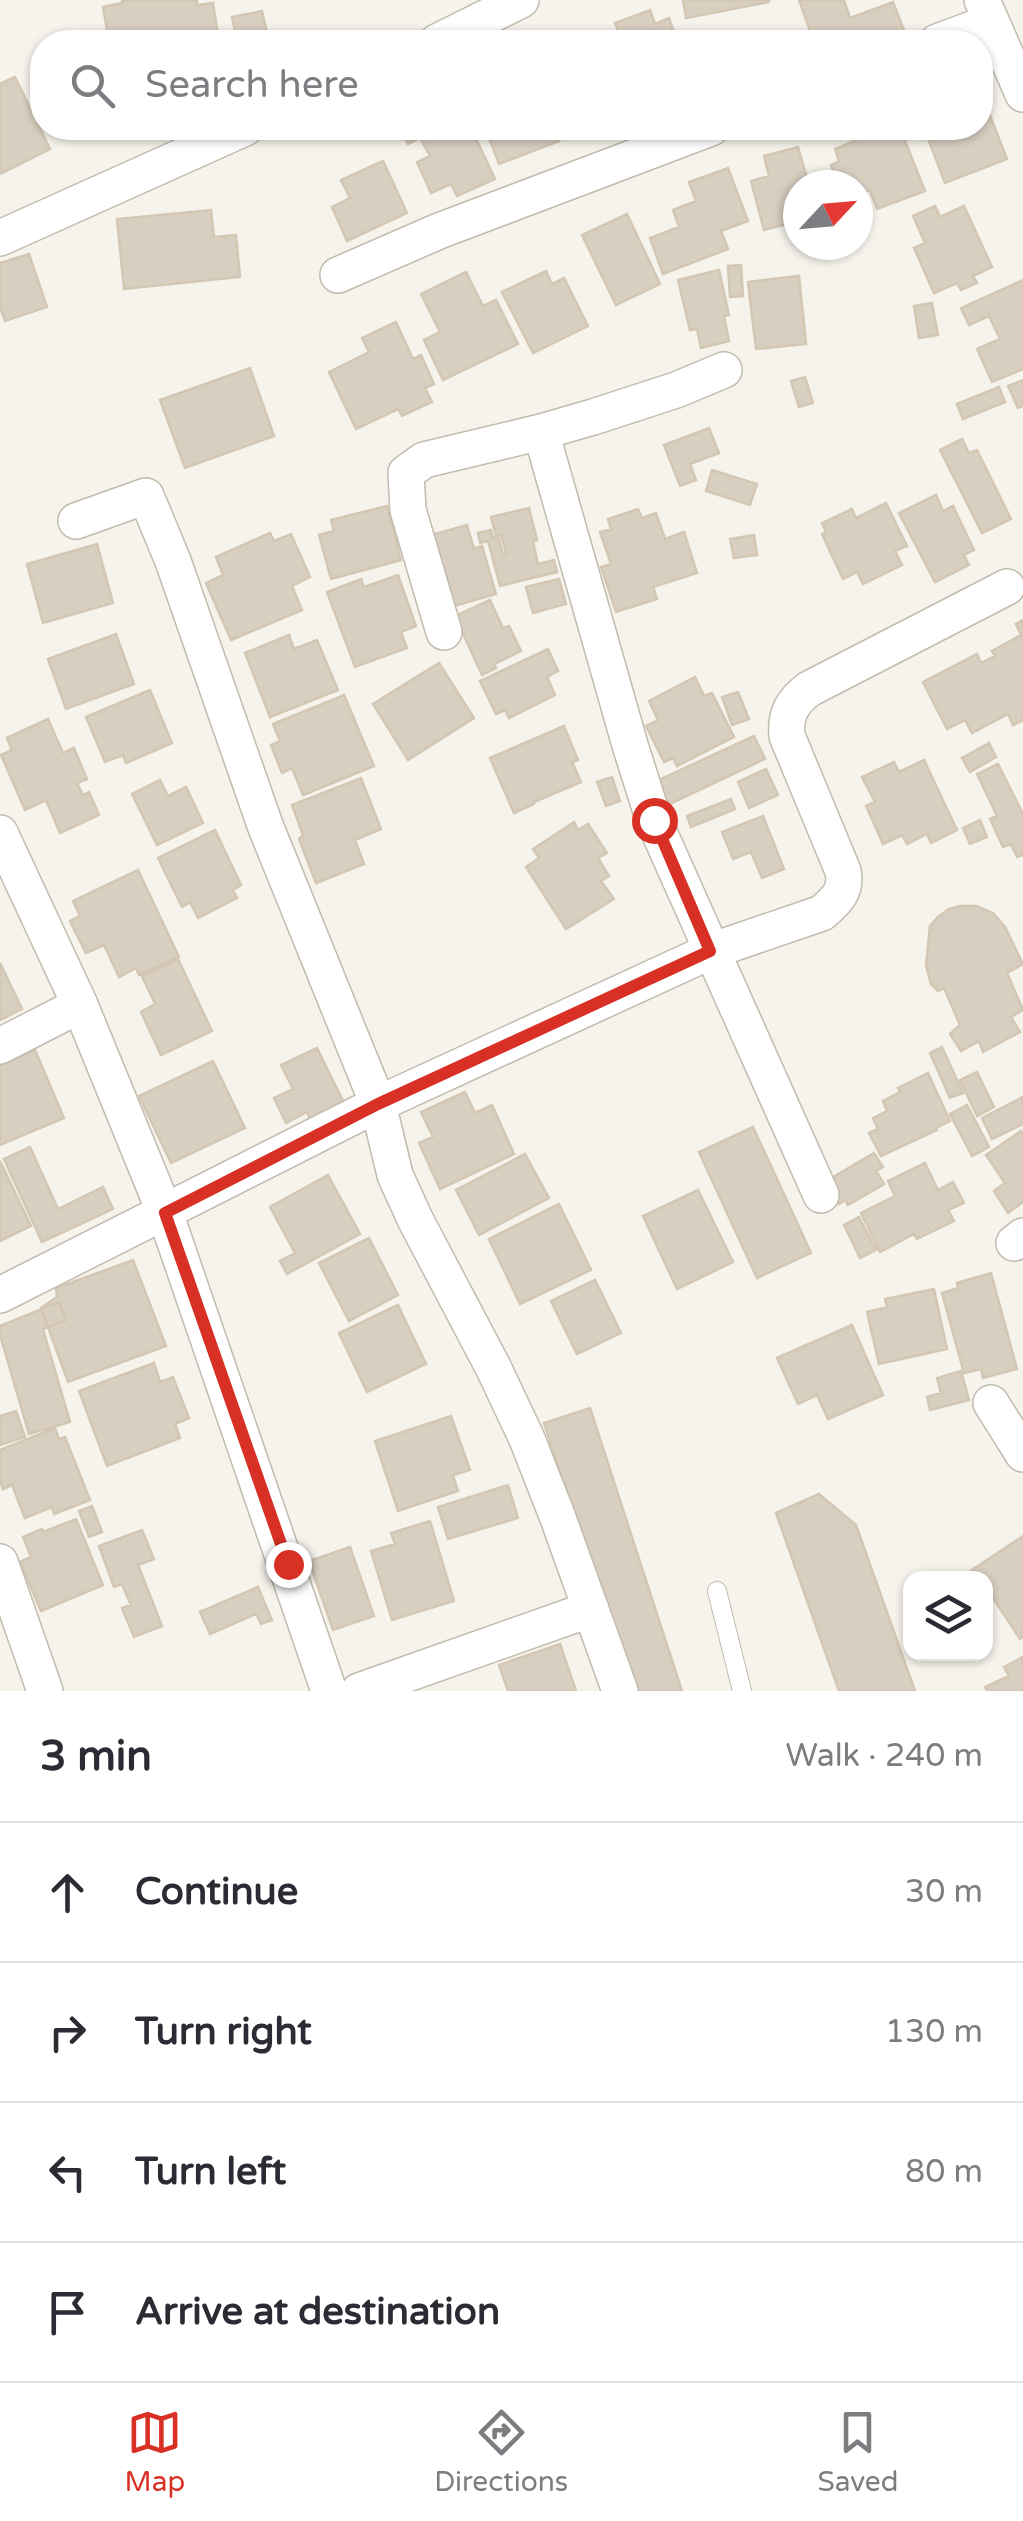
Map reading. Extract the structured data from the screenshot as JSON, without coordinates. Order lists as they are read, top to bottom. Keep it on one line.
{"north":"top right","page":{"search":"Search here","heading":["3 min","Walk · 240 m"],"list":[["Continue","30 m"],["Turn right","130 m"],["Turn left","80 m"],"Arrive at destination"],"nav":["Map","Directions","Saved"]}}
